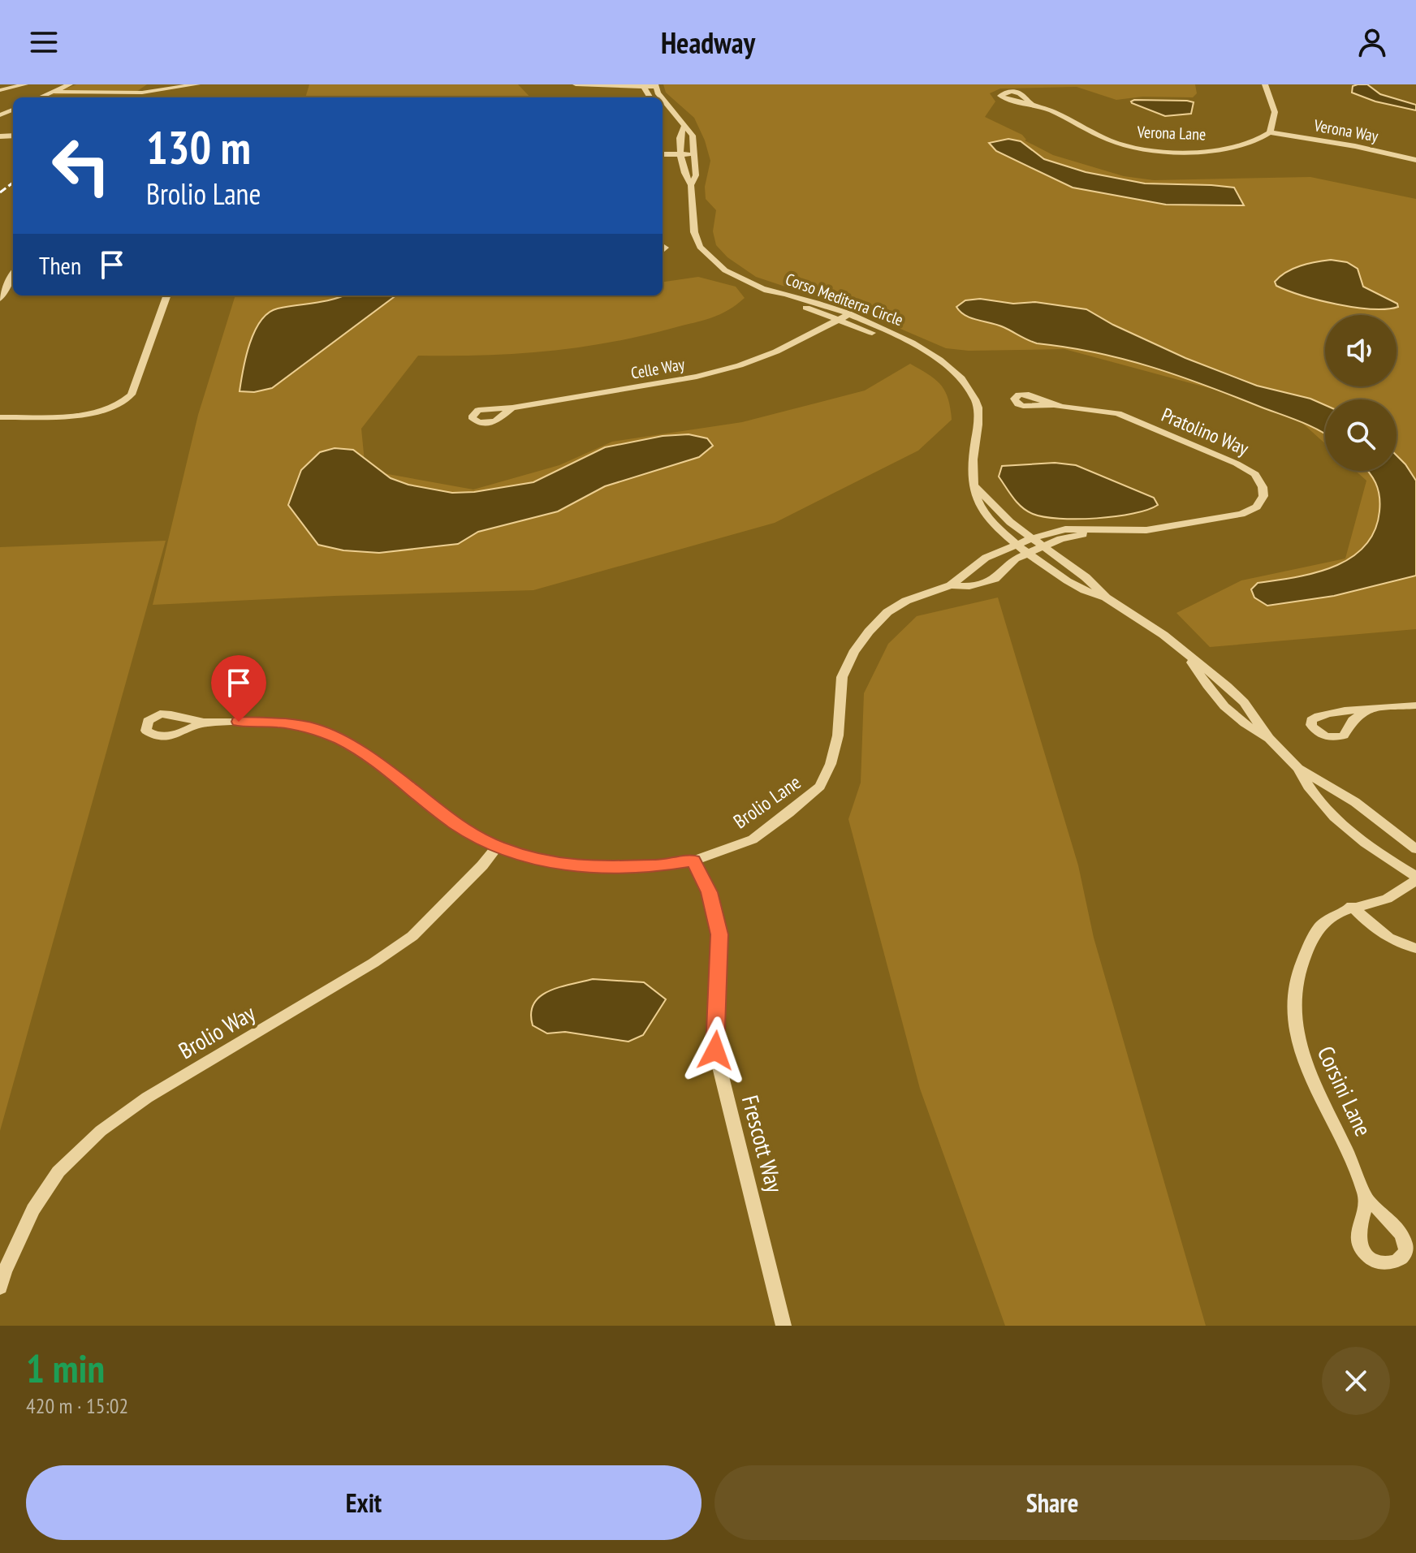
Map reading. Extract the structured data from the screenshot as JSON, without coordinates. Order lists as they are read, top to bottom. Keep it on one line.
{"streets":{"street":["Verona Way","Verona Lane","Corso Mediterra Circle","Celle Way","Pratolino Way","Brolio Lane","Brolio Way","Corsini Lane","Frescott Way"]},"crossings":[["Verona Way","Verona Lane"],["Corso Mediterra Circle","Celle Way"],["Corso Mediterra Circle","Pratolino Way"],["Corso Mediterra Circle","Brolio Lane"],["Pratolino Way","Brolio Lane"],["Brolio Lane","Brolio Way"],["Brolio Lane","Frescott Way"]],"page":{"header":"Headway","turn":["130 m","Brolio Lane"],"then":"Then","heading":["1 min","420 m · 15:02"],"buttons":["Exit","Share"]}}
